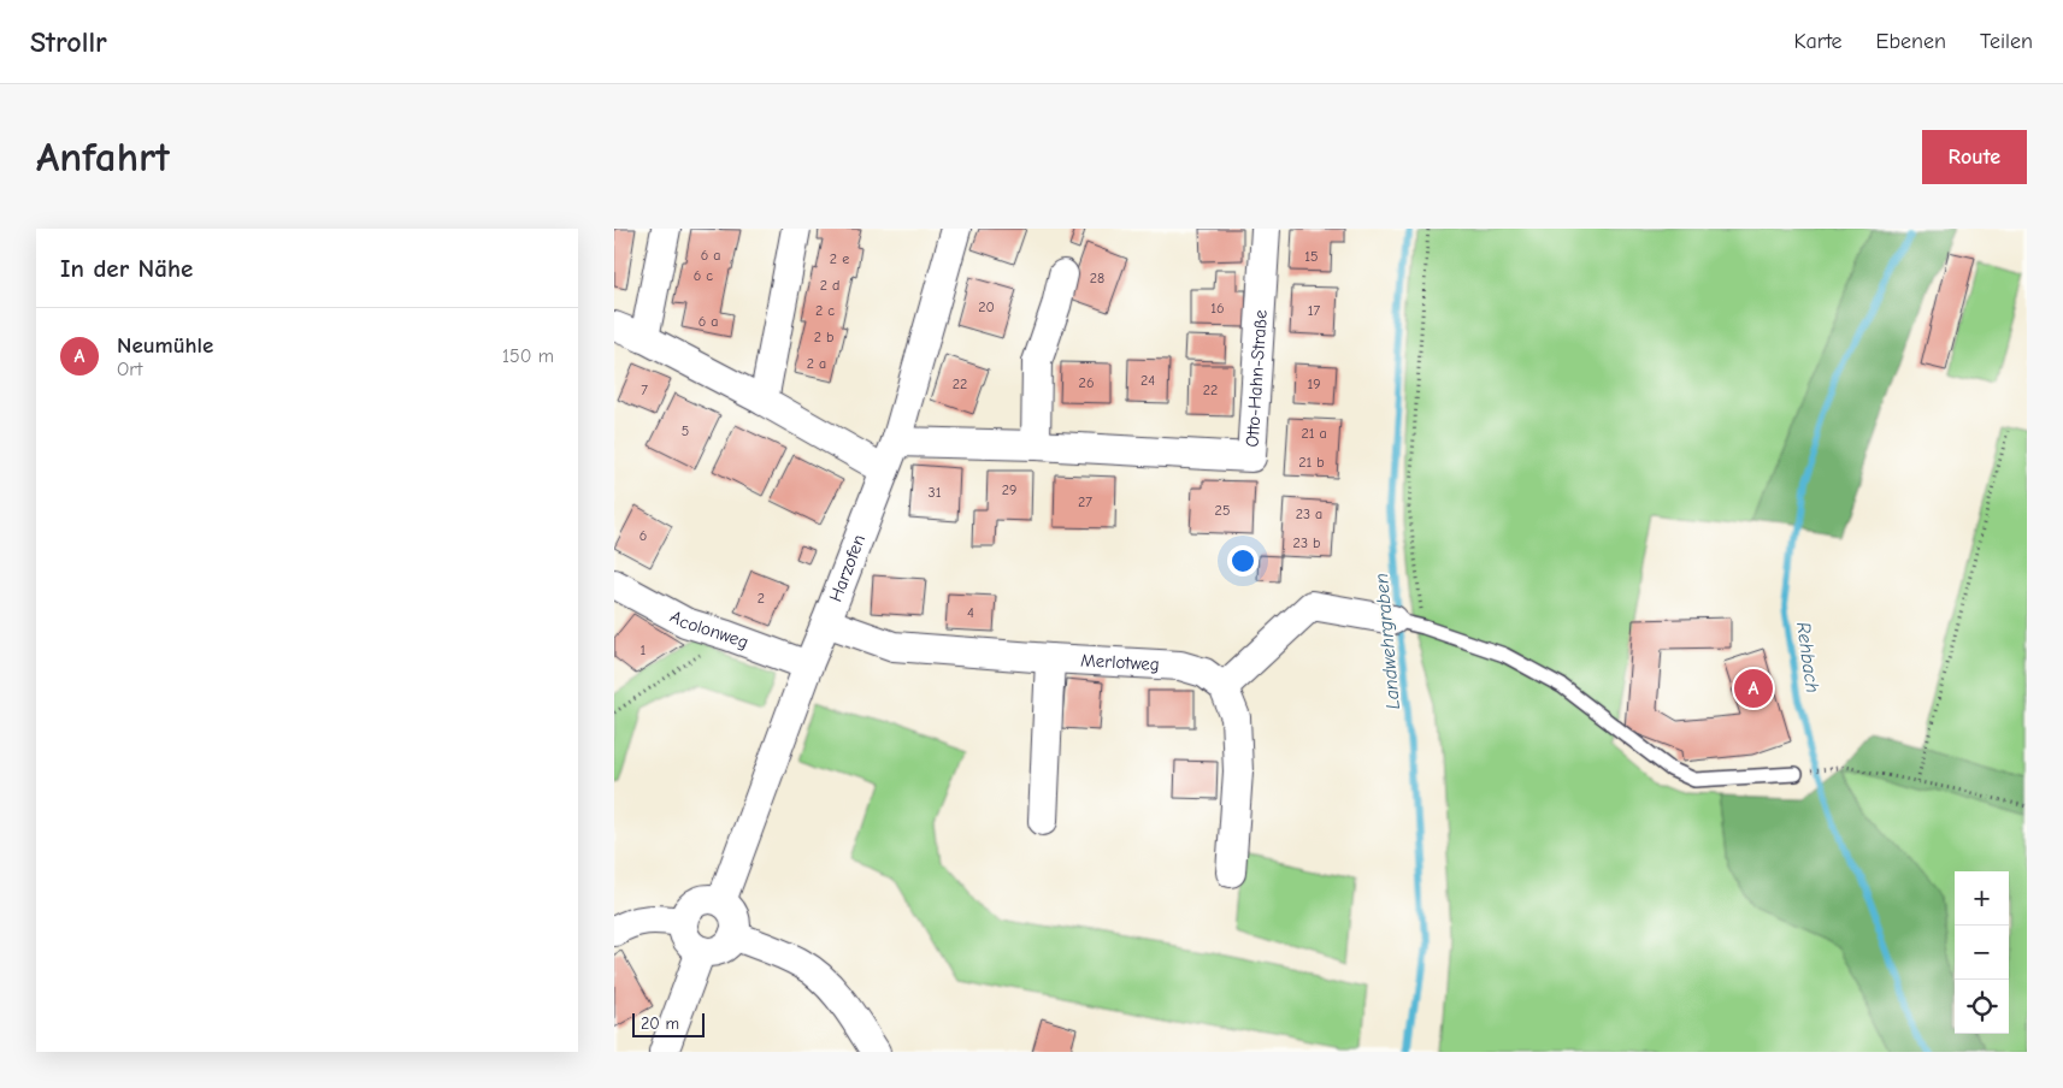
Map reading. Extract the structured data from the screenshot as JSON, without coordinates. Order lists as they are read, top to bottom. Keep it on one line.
{"streets":{"street":["Otto-Hahn-Straße","Harzofen","Acolonweg","Merlotweg"]},"crossings":[["Otto-Hahn-Straße","Harzofen"],["Harzofen","Acolonweg"],["Harzofen","Merlotweg"]],"water":["Landwehrgraben","Rehbach"],"house_numbers":["6 a","15","2 e","6 c","28","2 d","20","16","2 c","17","6 a","2 b","2 a","24","26","22","19","7","22","5","21 a","21 b","29","31","27","25","23 a","6","23 b","2","4","1"],"scale_bar":"20 m","page":{"header":"Strollr","nav":["Karte","Ebenen","Teilen"],"buttons":"Route","title":"Anfahrt","heading":"In der Nähe","list":[{"mark":"A","name":"Neumühle","note":"Ort","value":"150 m"}],"pins":"A","map_buttons":["+","−"],"scale":"20 m"}}
